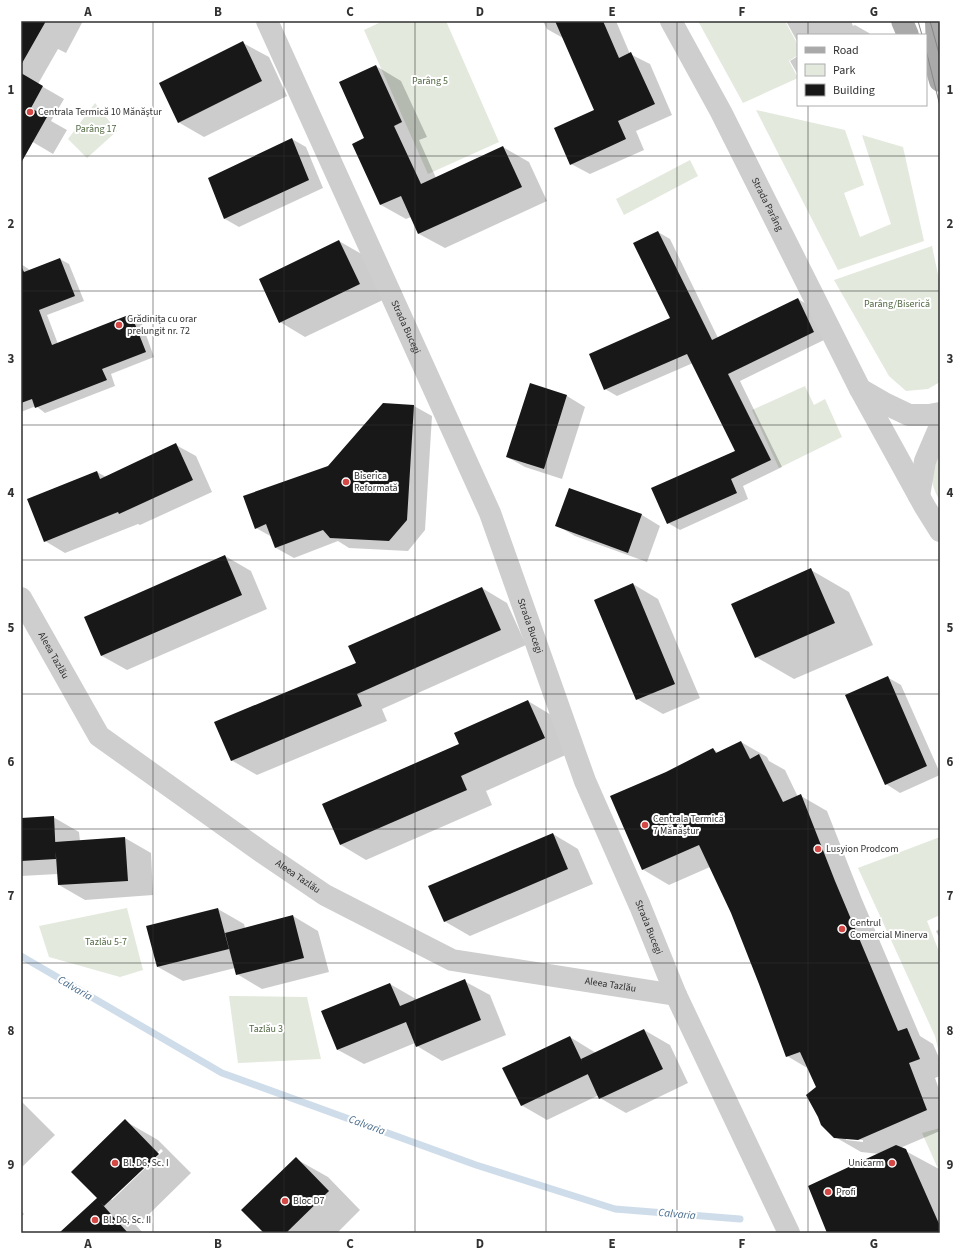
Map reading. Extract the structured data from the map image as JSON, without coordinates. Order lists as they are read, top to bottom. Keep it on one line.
{"streets":{"street":["Strada Parâng","Strada Bucegi","Aleea Tazlău"]},"crossings":[["Strada Bucegi","Aleea Tazlău"]],"water":["Calvaria"],"parks":["Parâng 5","Parâng 17","Parâng/Biserică","Tazlău 5-7","Tazlău 3"],"places":["Centrala Termică 10 Mănăștur","Grădinița cu orar prelungit nr. 72","Biserica Reformată","Centrala Termică 7 Mănăștur","Lusyion Prodcom","Centrul Comercial Minerva","Bl. D6, Sc. I","Unicarm","Profi","Bloc D7","Bl. D6, Sc. II"],"legend":["Road","Park","Building"],"grid":{"columns":["A","B","C","D","E","F","G"],"rows":["1","2","3","4","5","6","7","8","9"]}}
